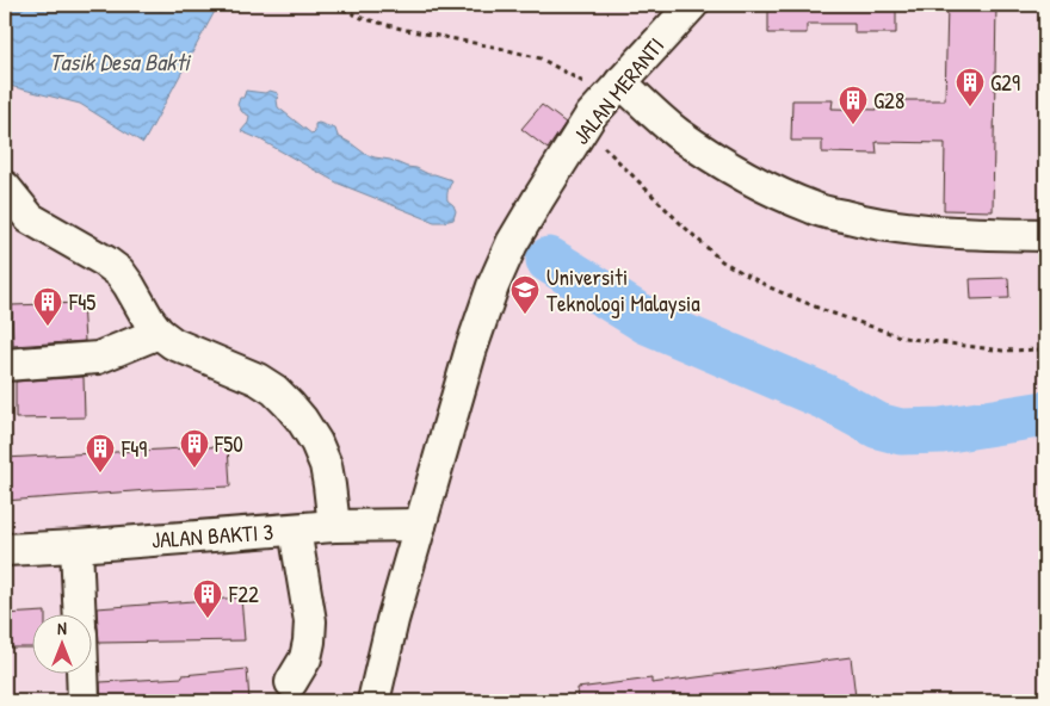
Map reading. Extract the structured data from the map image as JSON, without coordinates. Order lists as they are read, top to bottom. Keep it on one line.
{"streets":{"street":["JALAN MERANTI","JALAN BAKTI 3"]},"crossings":[["JALAN MERANTI","JALAN BAKTI 3"]],"water":["Tasik Desa Bakti"],"places":{"building":["G29","G28","F45","F50","F49","F22"],"school or university":["Universiti Teknologi Malaysia"]},"north":"top"}
